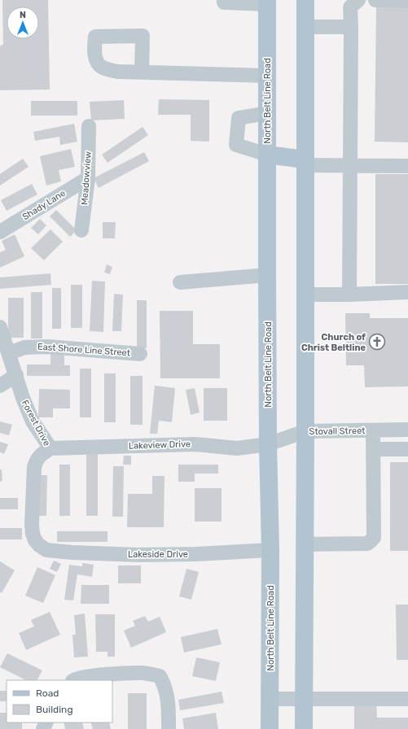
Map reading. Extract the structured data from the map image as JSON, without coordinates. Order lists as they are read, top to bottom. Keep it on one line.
{"streets":{"main road":["North Belt Line Road"],"street":["Meadowview","Shady Lane","East Shore Line Street","Forest Drive","Stovall Street","Lakeview Drive","Lakeside Drive"]},"crossings":[["North Belt Line Road","Stovall Street"],["North Belt Line Road","Lakeview Drive"],["North Belt Line Road","Lakeside Drive"],["Meadowview","Shady Lane"],["East Shore Line Street","Forest Drive"],["Forest Drive","Lakeview Drive"],["Forest Drive","Lakeside Drive"],["Stovall Street","Lakeview Drive"]],"places":{"church":["Church of Christ Beltline"]},"legend":["Road","Building"],"north":"top"}
